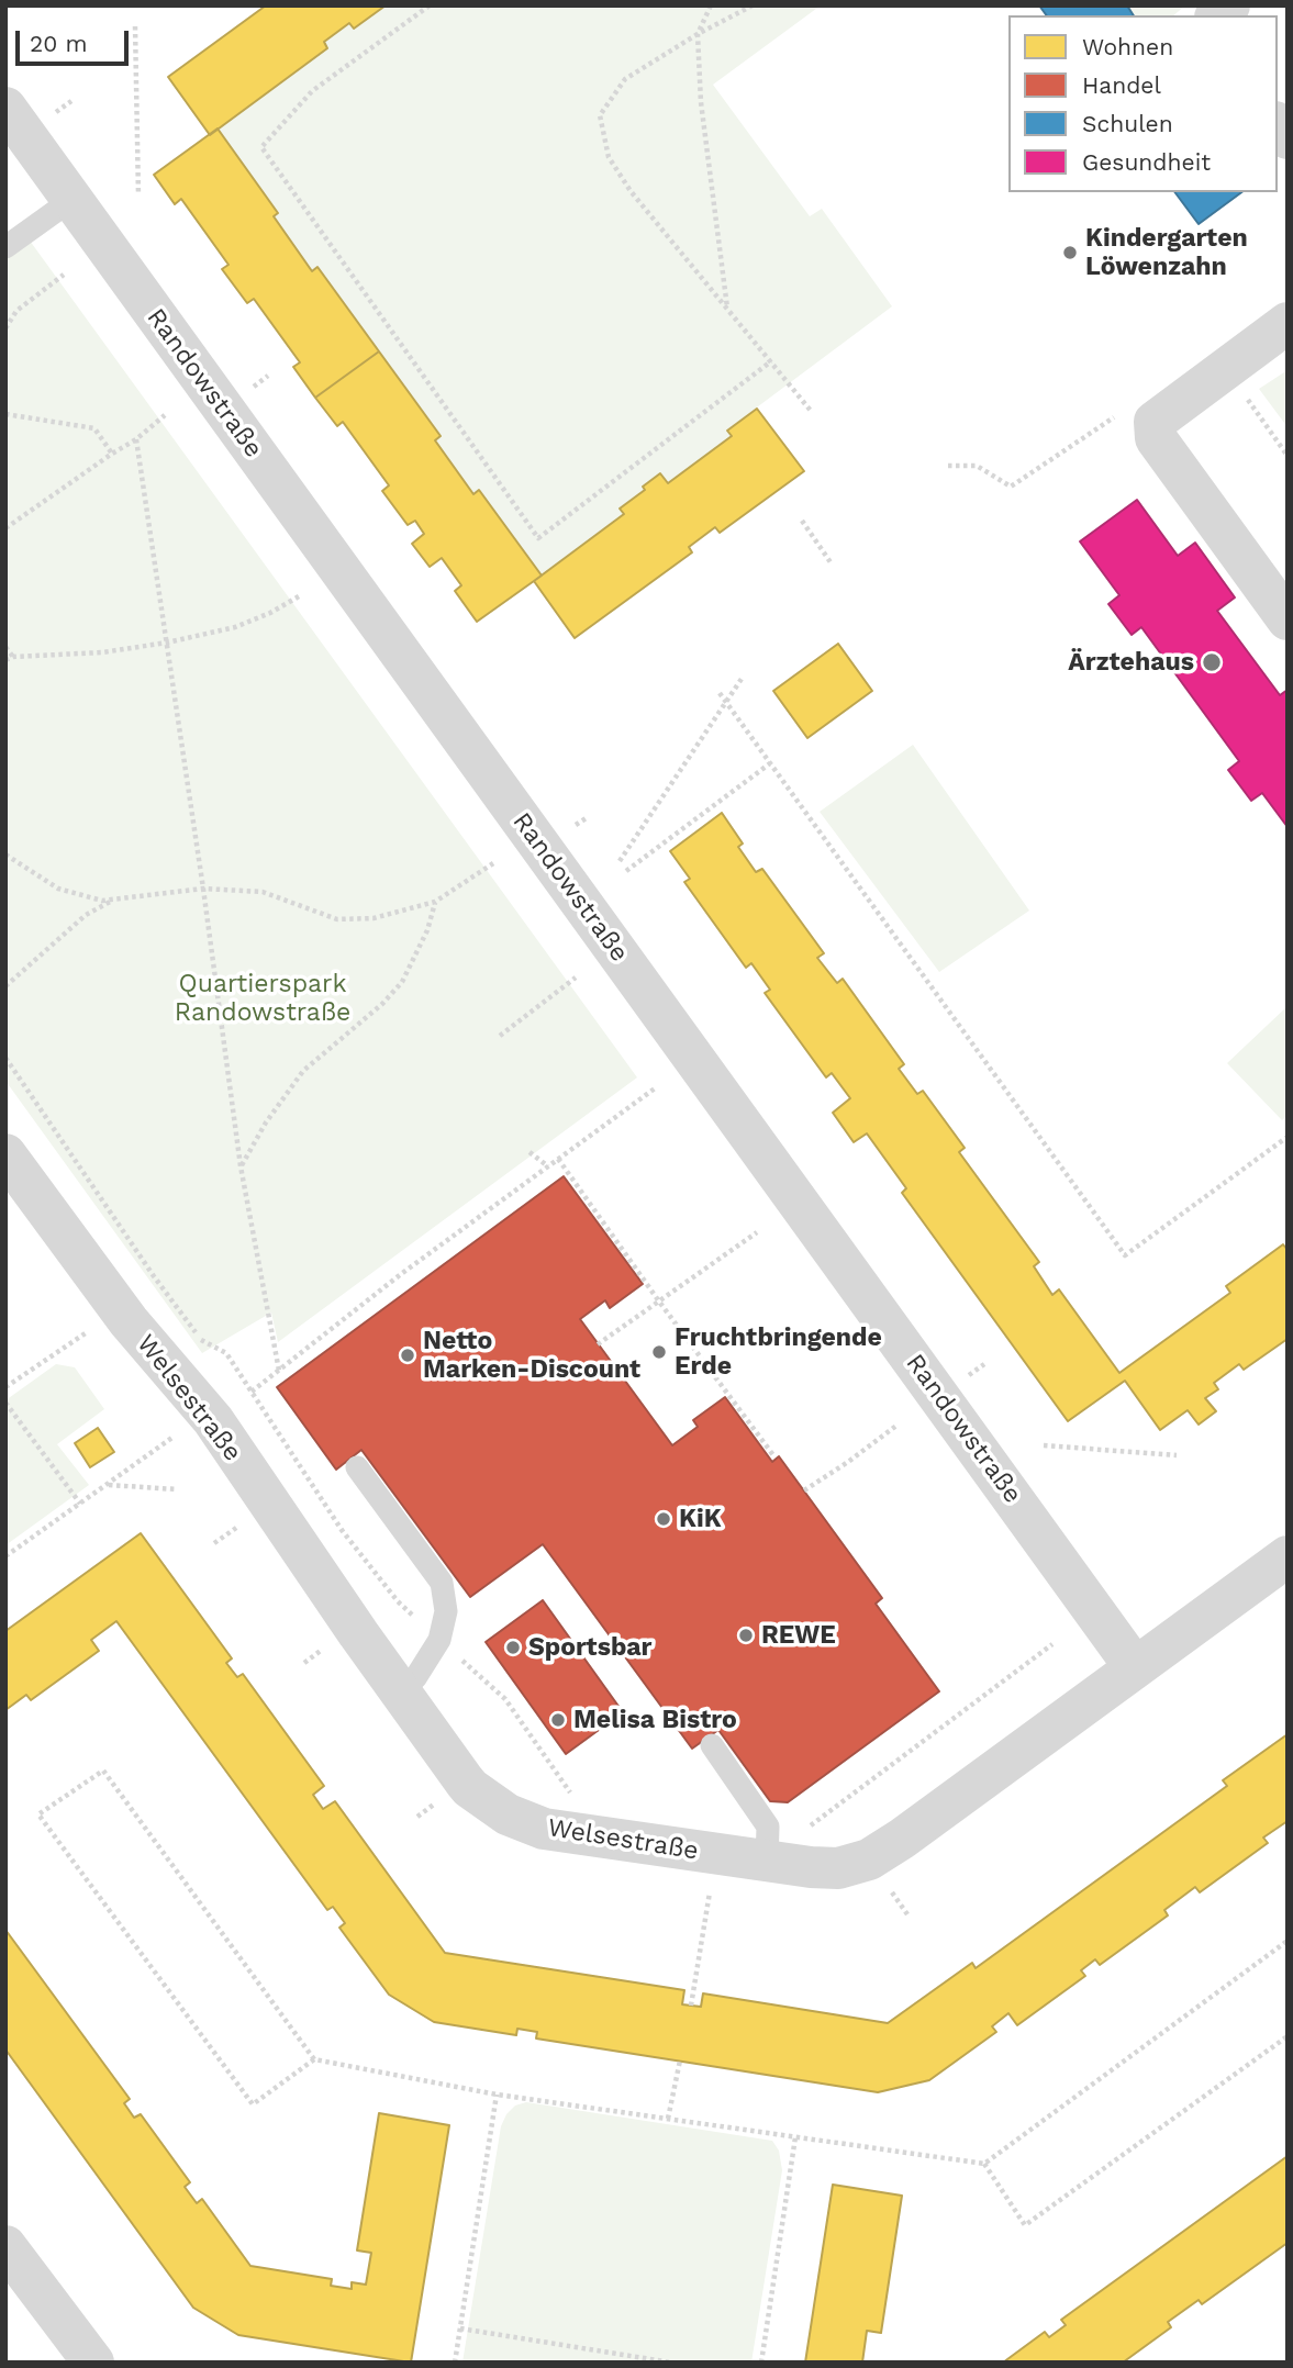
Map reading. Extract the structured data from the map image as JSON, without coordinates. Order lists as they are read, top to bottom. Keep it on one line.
{"streets":{"street":["Randowstraße","Welsestraße"]},"crossings":[["Randowstraße","Welsestraße"]],"parks":["Quartierspark Randowstraße"],"places":["Kindergarten Löwenzahn","Ärztehaus","Fruchtbringende Erde","Netto Marken-Discount","KiK","REWE","Sportsbar","Melisa Bistro"],"legend":["Wohnen","Handel","Schulen","Gesundheit"],"scale_bar":"20 m"}
